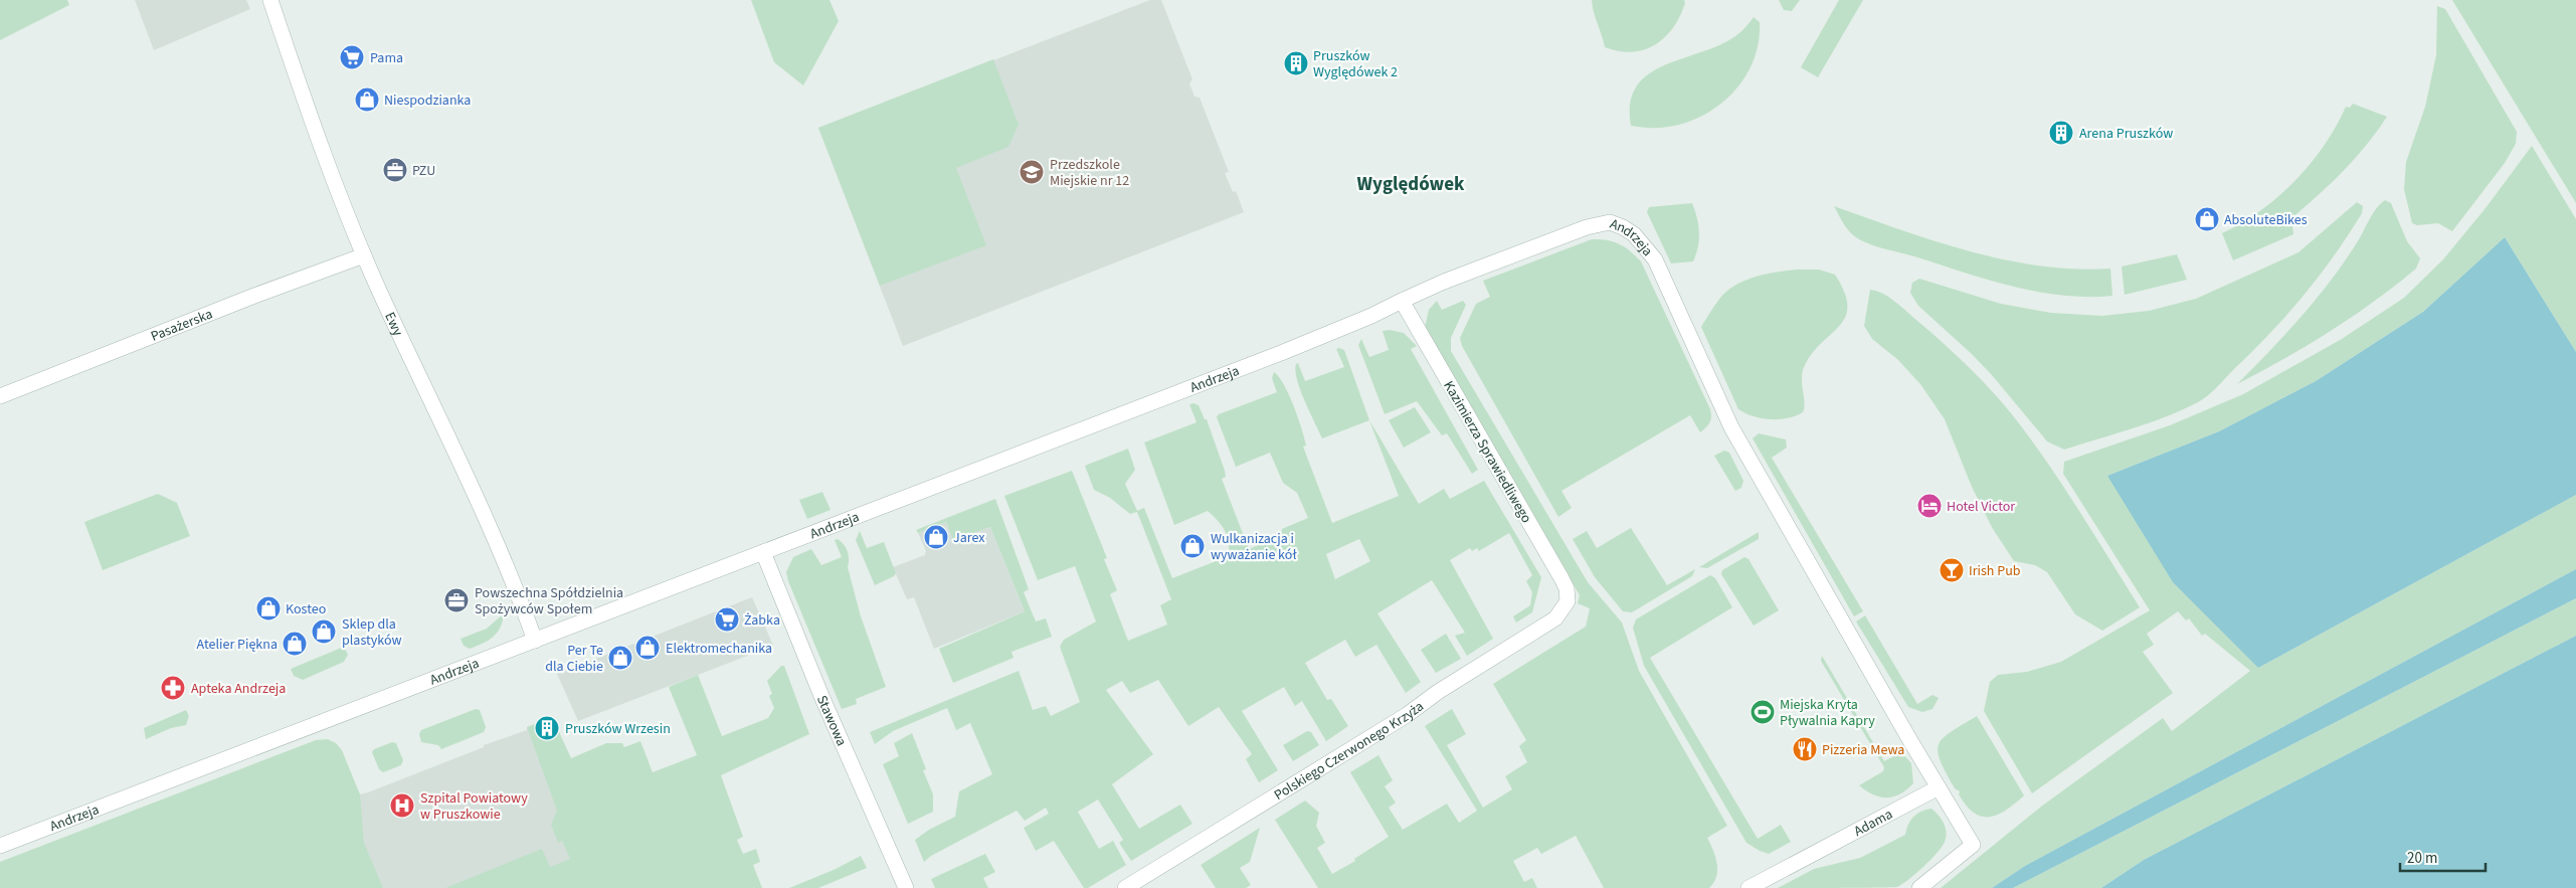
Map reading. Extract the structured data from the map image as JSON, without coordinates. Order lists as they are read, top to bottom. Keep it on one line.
{"streets":{"street":["Andrzeja","Ewy","Pasażerska","Kazimierza Sprawiedliwego","Stawowa","Polskiego Czerwonego Krzyża","Adama"]},"crossings":[["Andrzeja","Ewy"],["Andrzeja","Kazimierza Sprawiedliwego"],["Andrzeja","Stawowa"],["Andrzeja","Adama"],["Ewy","Pasażerska"],["Kazimierza Sprawiedliwego","Polskiego Czerwonego Krzyża"]],"districts":["Wyględówek"],"places":{"supermarket":["Pama","Żabka"],"building":["Pruszków Wyględówek 2","Arena Pruszków","Pruszków Wrzesin"],"shop":["Niespodzianka","AbsoluteBikes","Jarex","Wulkanizacja i wyważanie kół","Kosteo","Sklep dla plastyków","Atelier Piękna","Elektromechanika","Per Te dla Ciebie"],"office":["PZU","Powszechna Spółdzielnia Spożywców Społem"],"school or university":["Przedszkole Miejskie nr 12"],"hotel":["Hotel Victor"],"bar":["Irish Pub"],"pharmacy":["Apteka Andrzeja"],"sports":["Miejska Kryta Pływalnia Kapry"],"restaurant":["Pizzeria Mewa"],"hospital":["Szpital Powiatowy w Pruszkowie"]},"scale_bar":"20 m"}
